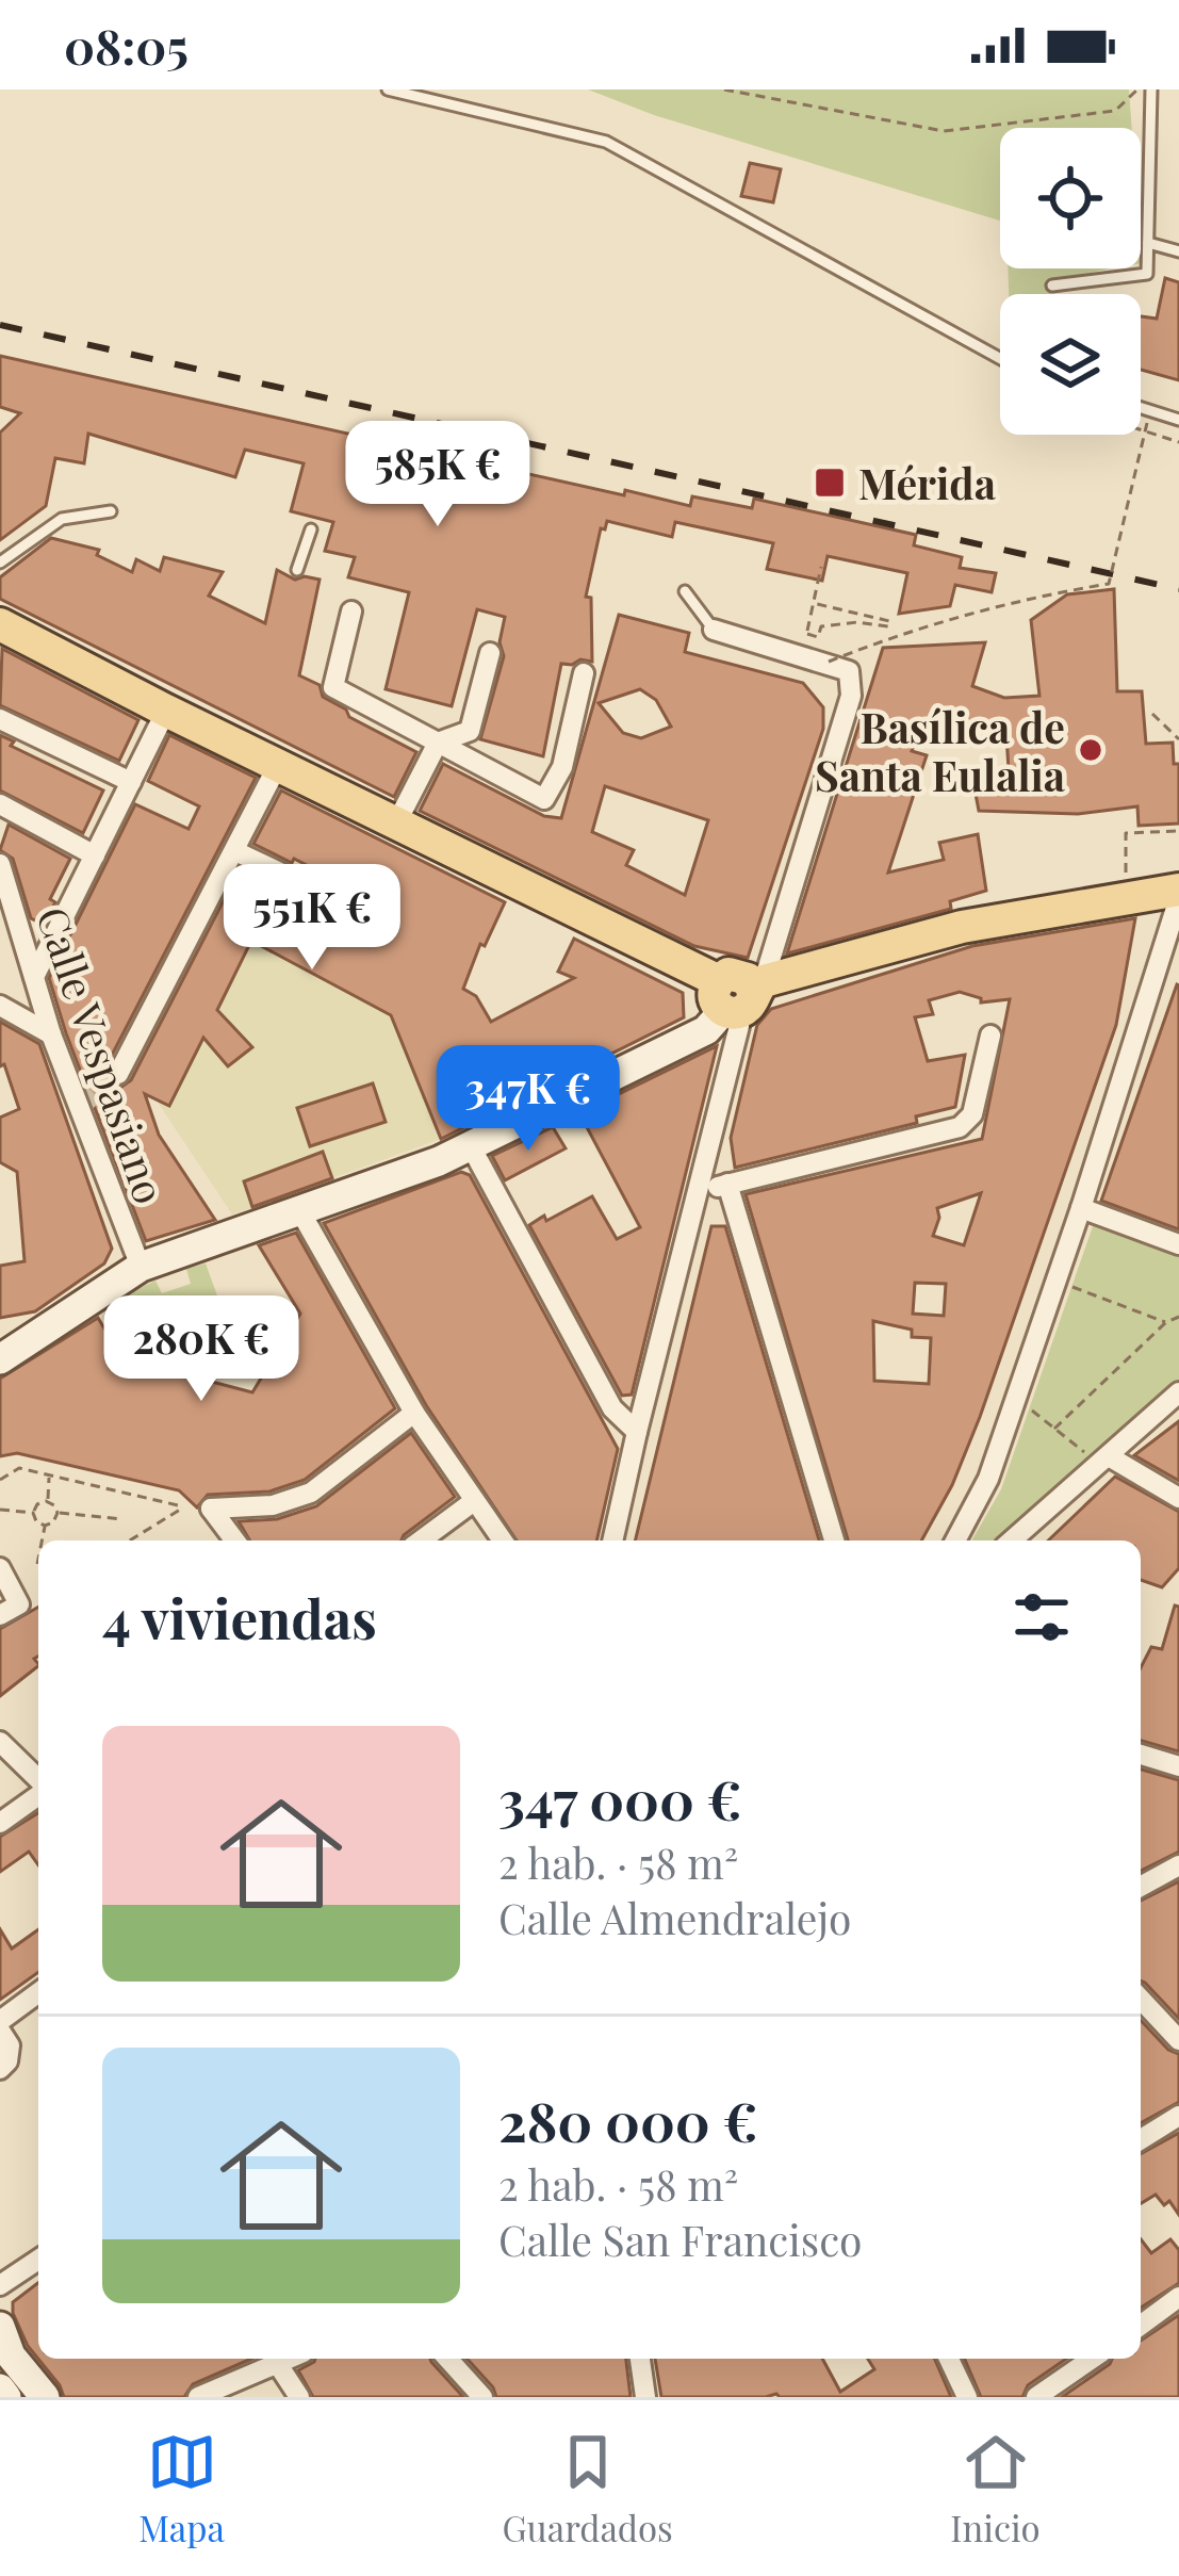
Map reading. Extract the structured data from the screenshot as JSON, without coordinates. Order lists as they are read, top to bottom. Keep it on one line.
{"streets":{"street":["Calle Vespasiano"]},"places":{"transit":["Mérida"],"other":["Basílica de Santa Eulalia"]},"page":{"status":"08:05","price":["585K €","551K €","347K €","280K €"],"heading":"4 viviendas","list":[{"name":"347 000 €","note":"2 hab. · 58 m² · Calle Almendralejo"},{"name":"280 000 €","note":"2 hab. · 58 m² · Calle San Francisco"}],"tabs":["Mapa","Guardados","Inicio"]}}
